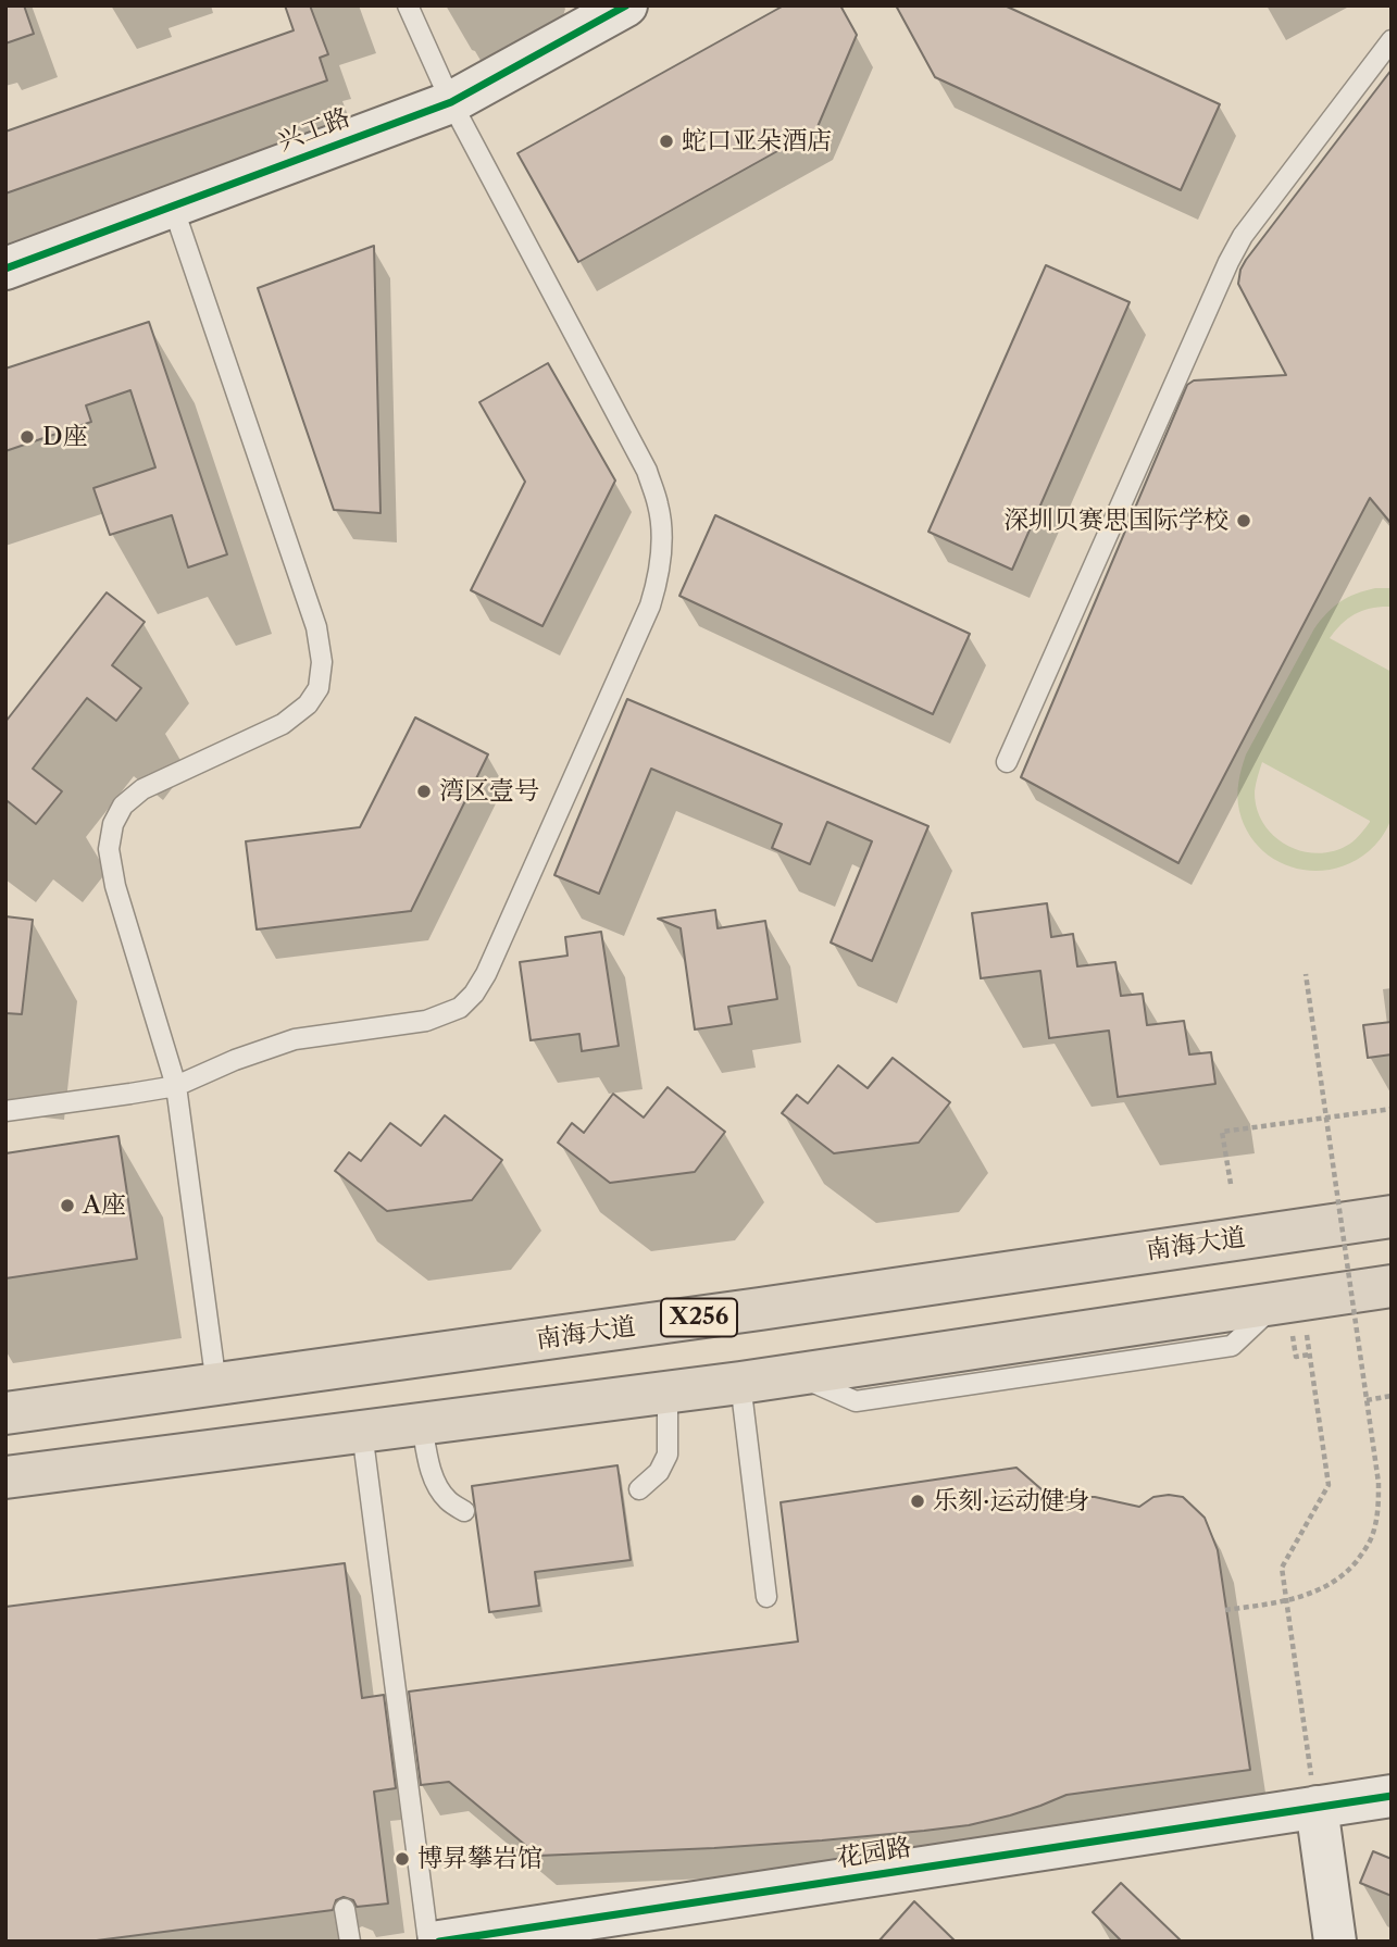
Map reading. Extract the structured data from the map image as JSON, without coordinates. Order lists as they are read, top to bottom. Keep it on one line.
{"streets":{"main road":["南海大道","X256"],"street":["兴工路","花园路"]},"places":["蛇口亚朵酒店","D座","深圳贝赛思国际学校","湾区壹号","A座","乐刻·运动健身","博昇攀岩馆"]}
